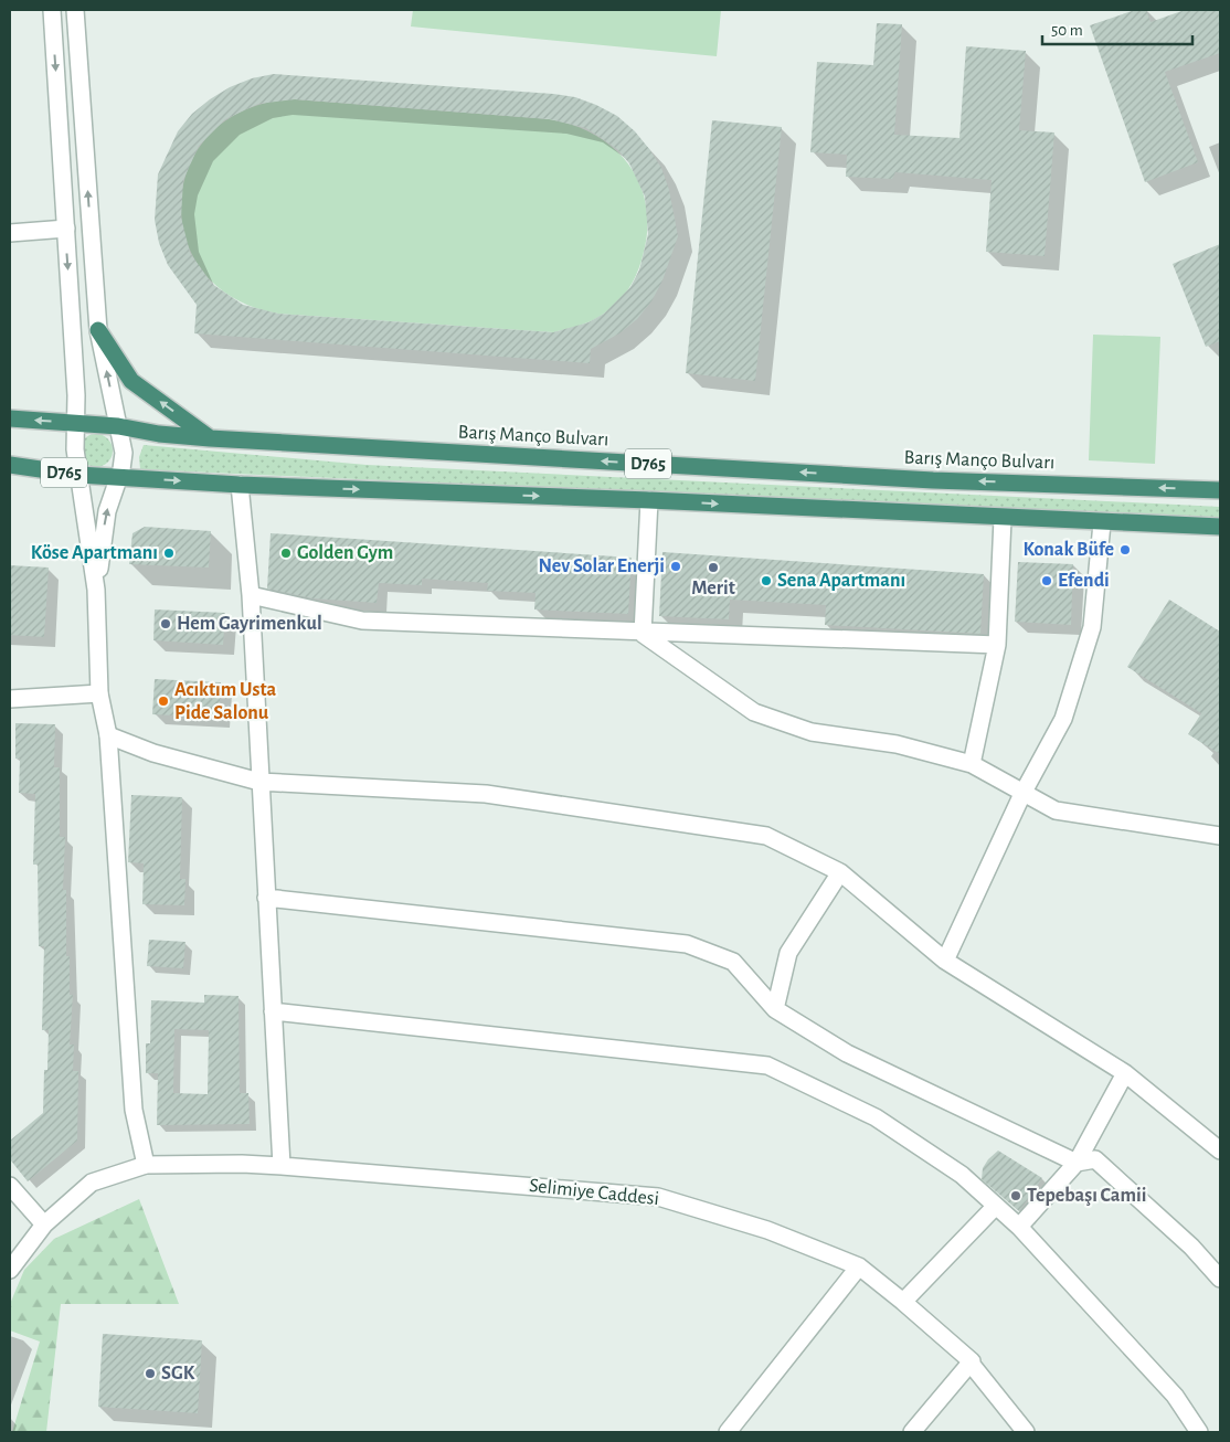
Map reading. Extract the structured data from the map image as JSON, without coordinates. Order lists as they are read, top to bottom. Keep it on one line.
{"streets":{"highway":["Barış Manço Bulvarı","D765"],"street":["Selimiye Caddesi"]},"places":["Konak Büfe","Köse Apartmanı","Golden Gym","Nev Solar Enerji","Merit","Sena Apartmanı","Efendi","Hem Gayrimenkul","Acıktım Usta Pide Salonu","Tepebaşı Camii","SGK"],"scale_bar":"50 m"}
